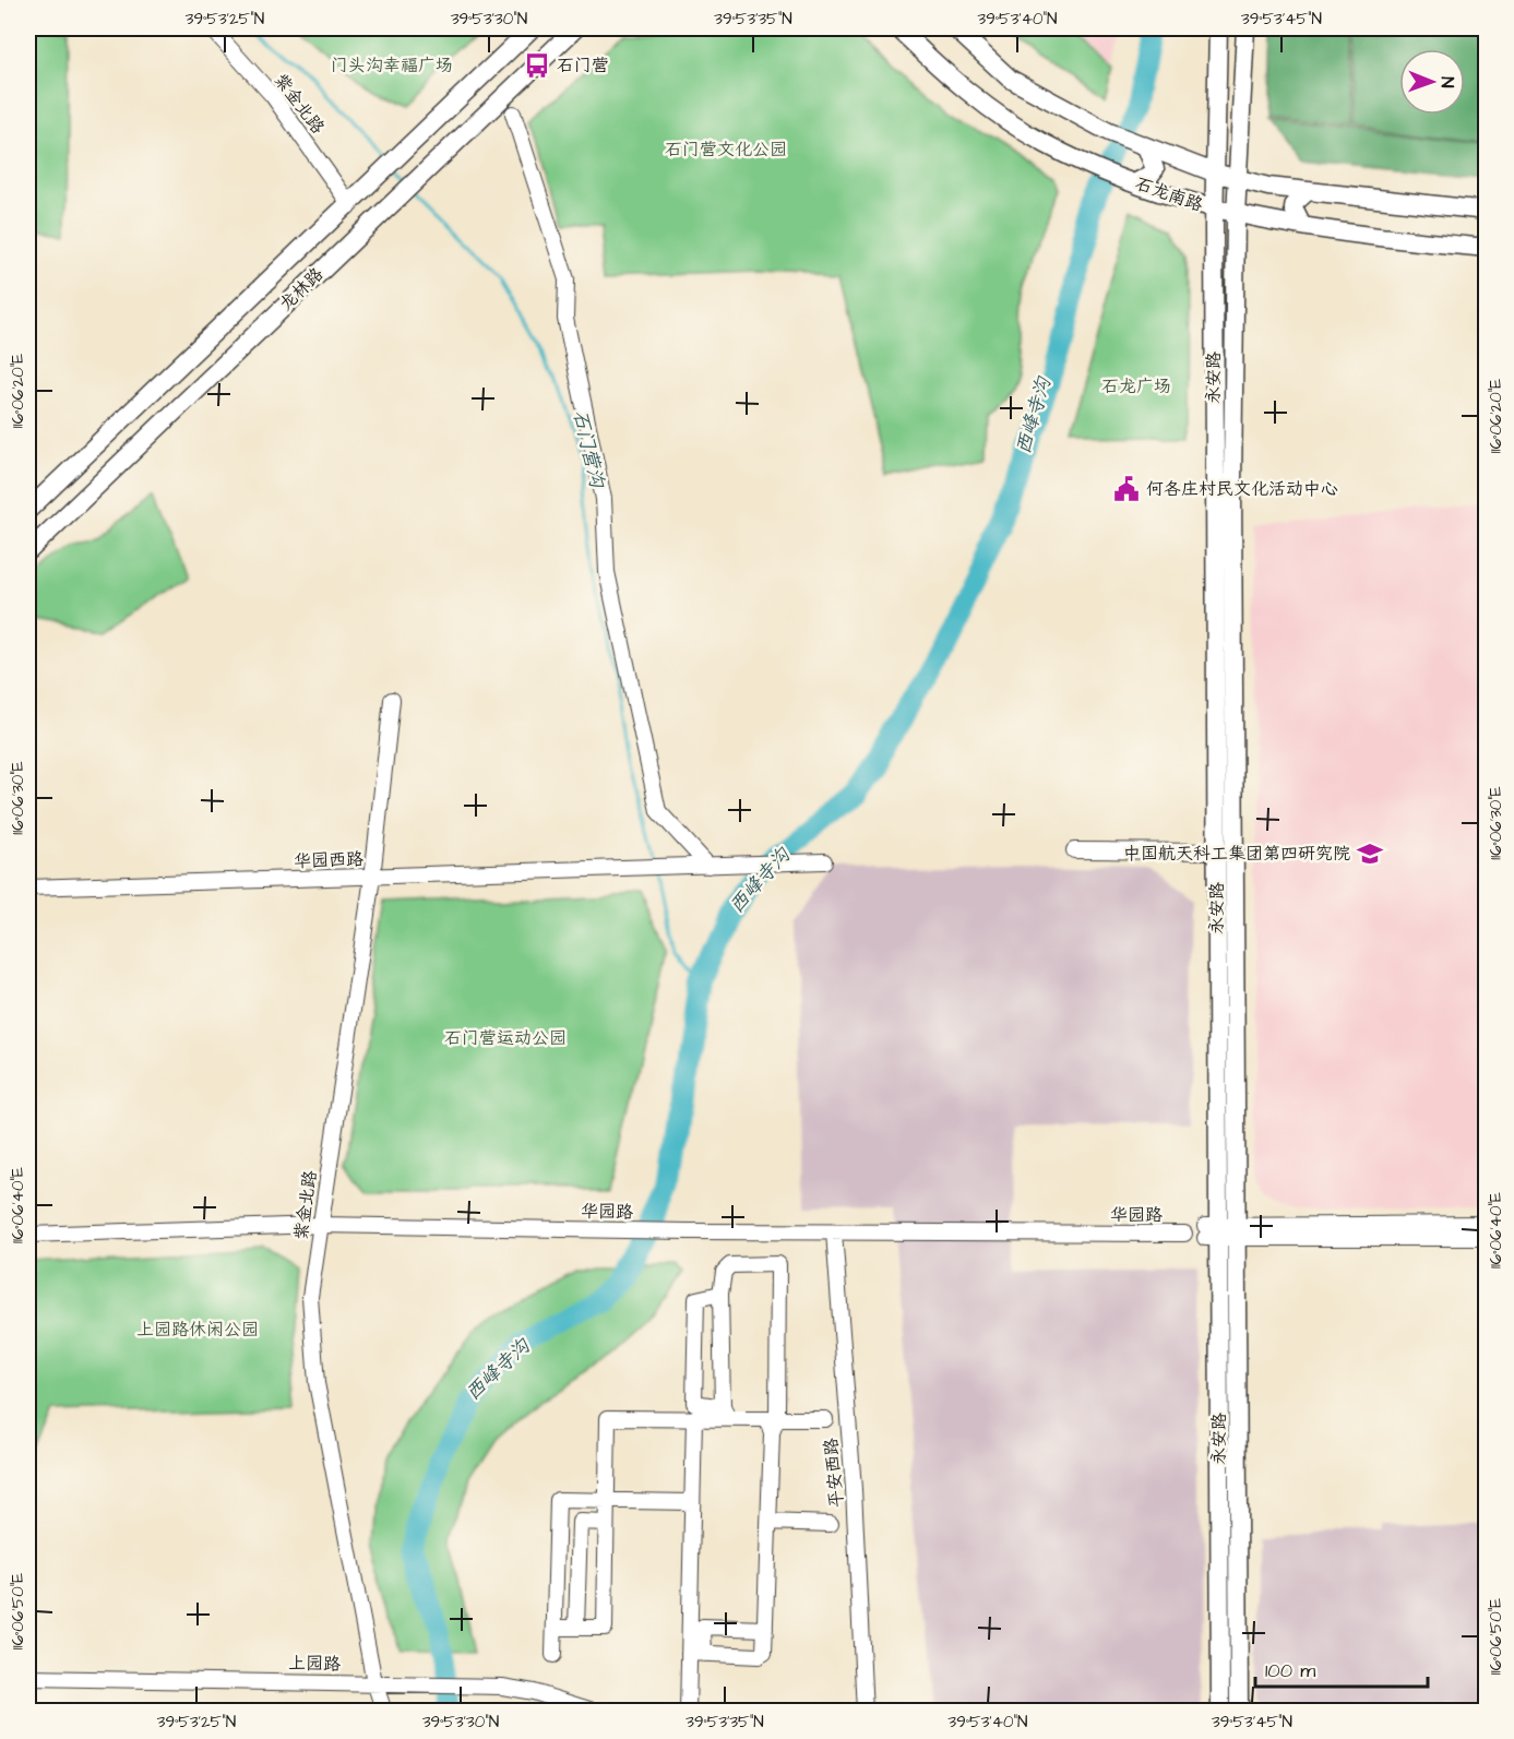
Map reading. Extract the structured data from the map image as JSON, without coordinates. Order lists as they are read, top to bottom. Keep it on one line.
{"streets":{"main road":["石龙南路","龙林路","永安路"],"street":["紫金北路","华园西路","华园路","平安西路","上园路"]},"crossings":[["紫金北路","龙林路"],["紫金北路","华园西路"],["紫金北路","华园路"],["紫金北路","上园路"],["石龙南路","永安路"],["华园路","平安西路"]],"water":["西峰寺沟","石门营沟"],"parks":["门头沟幸福广场","石门营文化公园","石龙广场","石门营运动公园","上园路休闲公园"],"places":{"bus stop":["石门营"],"public building":["何各庄村民文化活动中心"],"school or university":["中国航天科工集团第四研究院"]},"scale_bar":"100 m","north":"right","coordinates":["39°53'25\"N","39°53'30\"N","39°53'35\"N","39°53'40\"N","39°53'45\"N","116°06'20\"E","116°06'30\"E","116°06'40\"E","116°06'50\"E"]}
